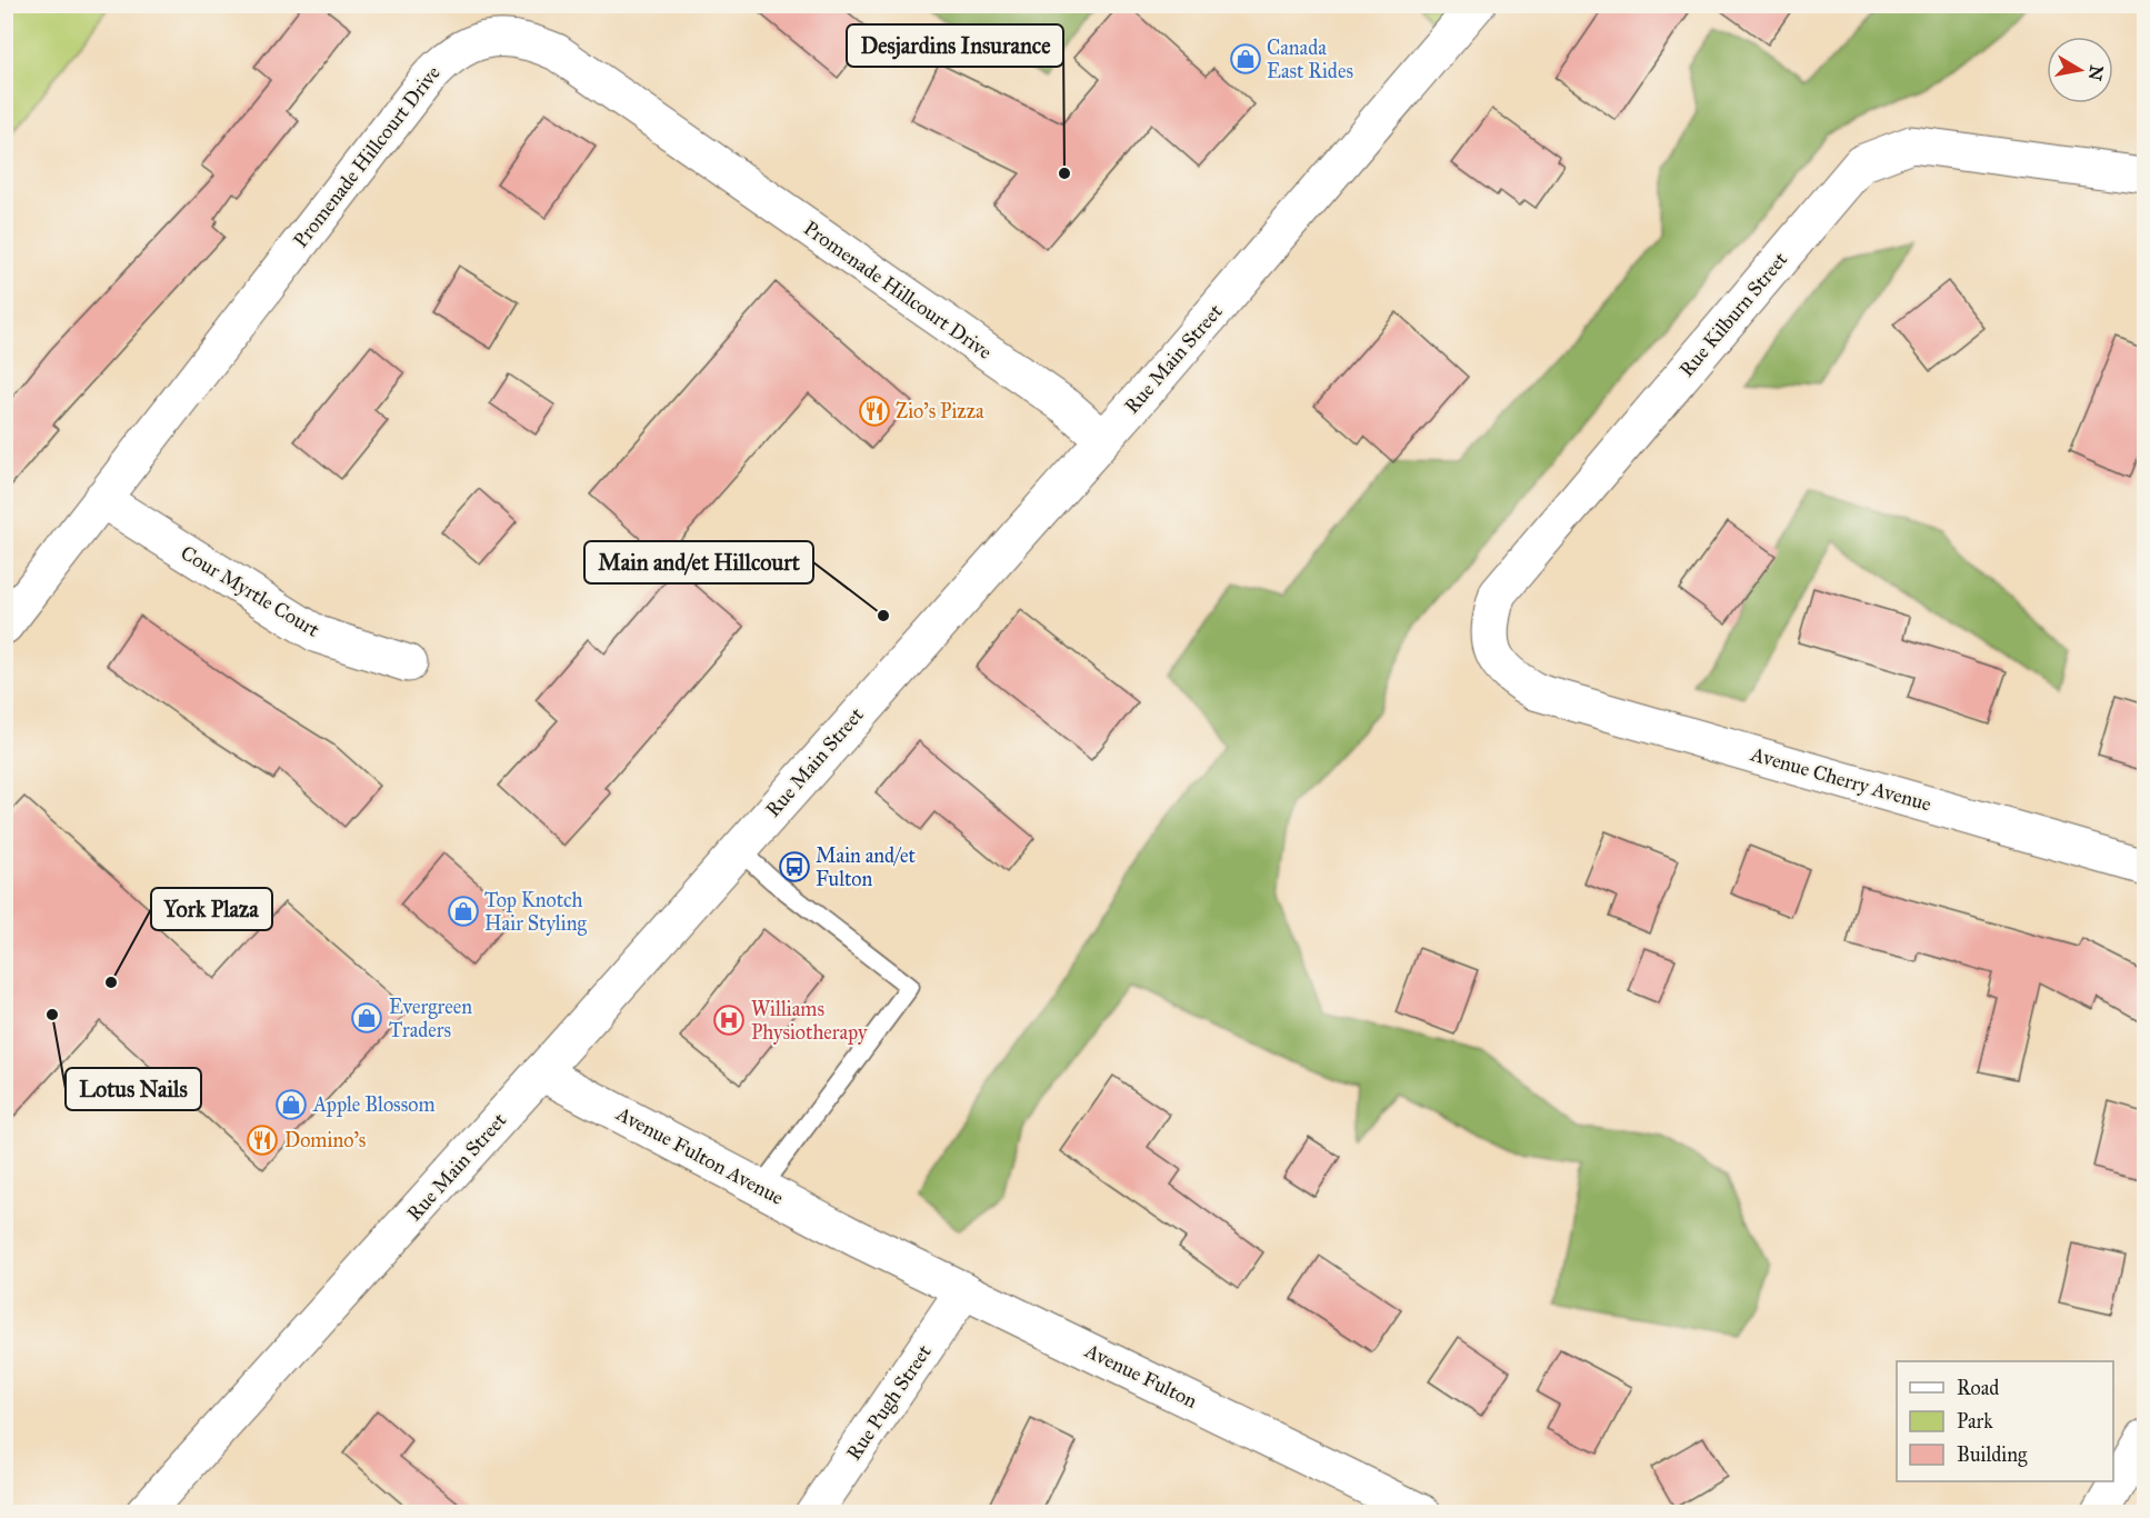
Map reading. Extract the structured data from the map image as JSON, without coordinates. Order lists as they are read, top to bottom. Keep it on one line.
{"streets":{"street":["Promenade Hillcourt Drive","Rue Kilburn Street","Rue Main Street","Cour Myrtle Court","Avenue Cherry Avenue","Avenue Fulton Avenue","Avenue Fulton","Rue Pugh Street"]},"crossings":[["Promenade Hillcourt Drive","Rue Main Street"],["Promenade Hillcourt Drive","Cour Myrtle Court"],["Rue Kilburn Street","Avenue Cherry Avenue"],["Rue Main Street","Avenue Fulton Avenue"],["Avenue Fulton Avenue","Avenue Fulton"],["Avenue Fulton","Rue Pugh Street"]],"places":{"shop":["Canada East Rides","Top Knotch Hair Styling","Evergreen Traders","Apple Blossom"],"other":["Desjardins Insurance","Main and/et Hillcourt","York Plaza","Lotus Nails"],"restaurant":["Zio's Pizza","Domino's"],"bus stop":["Main and/et Fulton"],"hospital":["Williams Physiotherapy"]},"legend":["Road","Park","Building"],"north":"right"}
